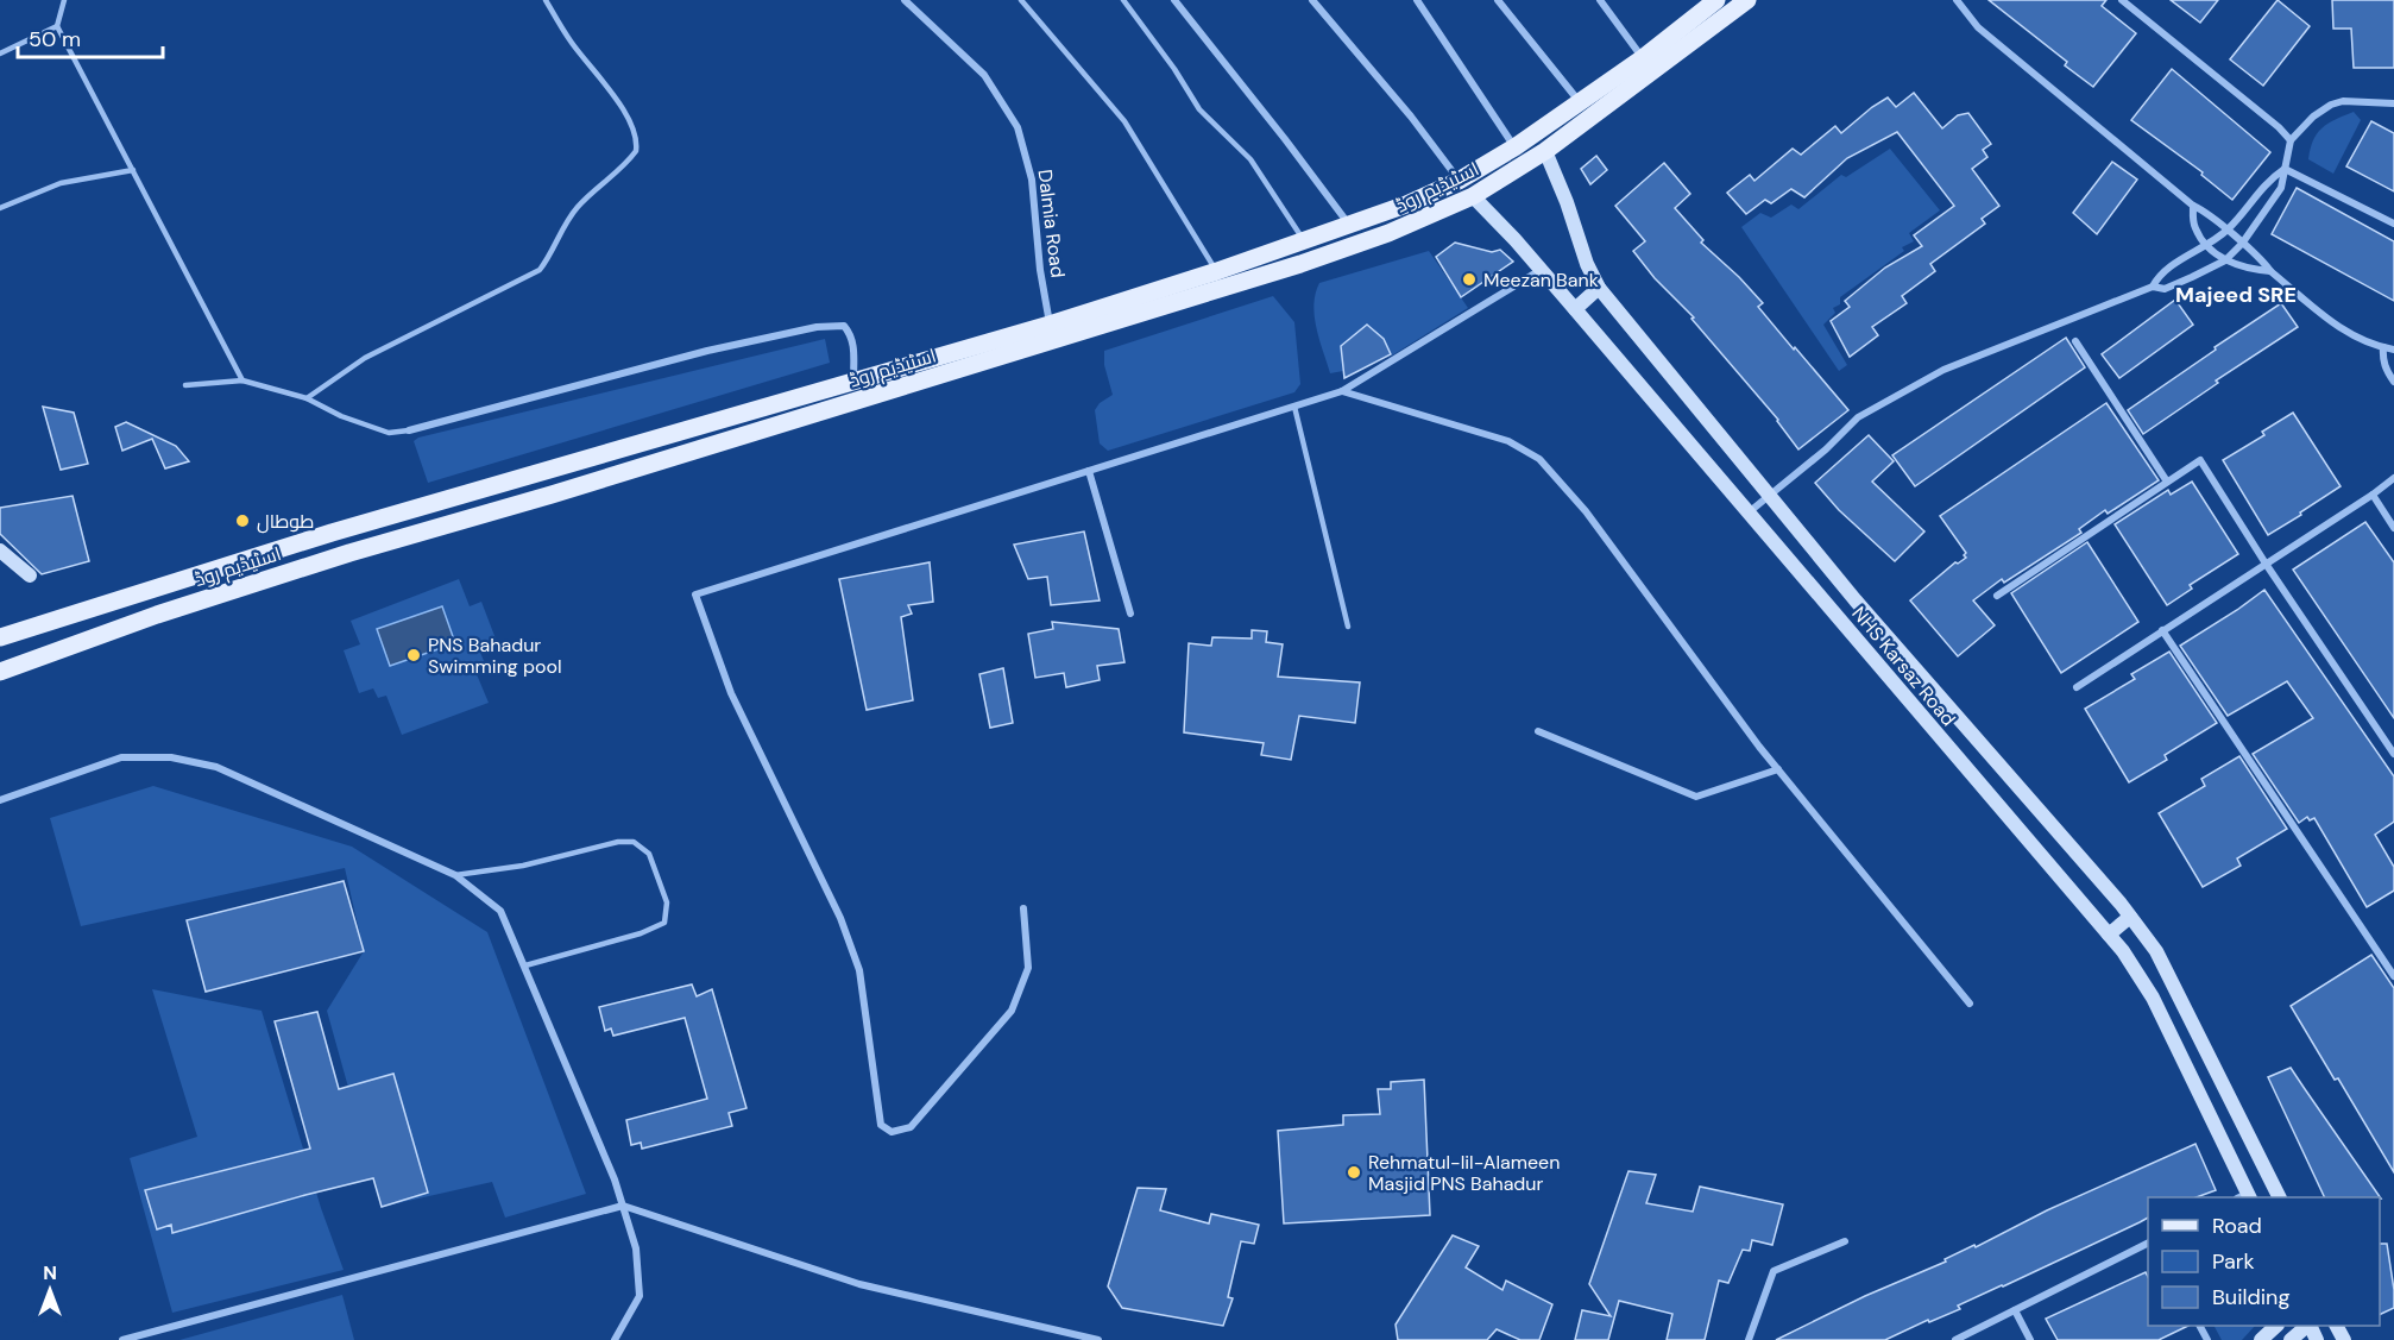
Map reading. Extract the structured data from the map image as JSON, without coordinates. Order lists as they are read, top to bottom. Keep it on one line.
{"streets":{"main road":["اسٹیڈیم روڈ"],"street":["Dalmia Road","NHS Karsaz Road"]},"crossings":[["اسٹیڈیم روڈ","Dalmia Road"],["اسٹیڈیم روڈ","NHS Karsaz Road"]],"districts":["Majeed SRE"],"places":["Meezan Bank","طوطال","PNS Bahadur Swimming pool","Rehmatul-lil-Alameen Masjid PNS Bahadur"],"legend":["Road","Park","Building"],"scale_bar":"50 m","north":"top"}
